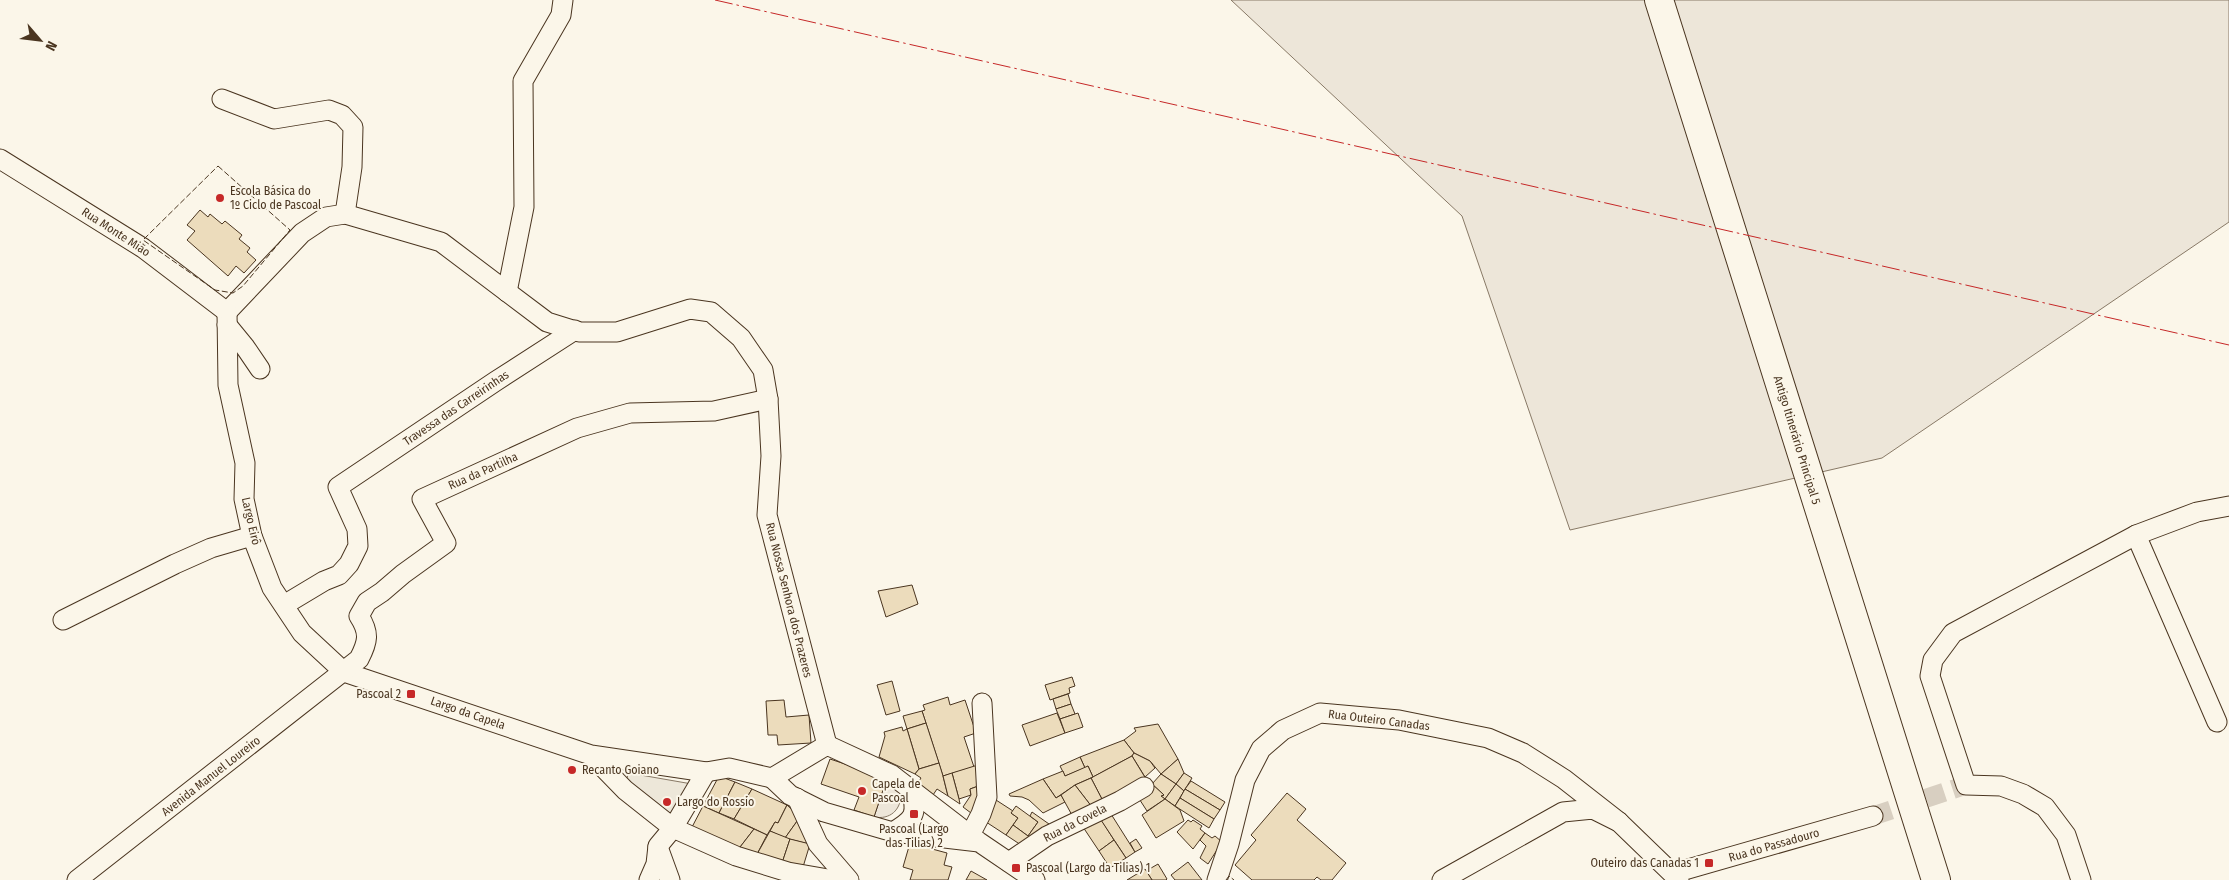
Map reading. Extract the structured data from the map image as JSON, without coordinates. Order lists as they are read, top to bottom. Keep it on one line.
{"streets":{"highway":["Antigo Itinerário Principal 5"],"street":["Rua Monte Mião","Travessa das Carreirinhas","Rua da Partilha","Largo Eirô","Rua Nossa Senhora dos Prazeres","Largo da Capela","Rua Outeiro Canadas","Avenida Manuel Loureiro","Rua da Covela","Rua do Passadouro"]},"crossings":[["Rua Monte Mião","Largo Eirô"],["Rua Monte Mião","Rua Nossa Senhora dos Prazeres"],["Travessa das Carreirinhas","Largo Eirô"],["Travessa das Carreirinhas","Rua Nossa Senhora dos Prazeres"],["Rua da Partilha","Largo Eirô"],["Rua da Partilha","Rua Nossa Senhora dos Prazeres"],["Rua da Partilha","Largo da Capela"],["Rua da Partilha","Avenida Manuel Loureiro"],["Largo Eirô","Rua Nossa Senhora dos Prazeres"],["Largo Eirô","Largo da Capela"],["Largo Eirô","Avenida Manuel Loureiro"],["Largo da Capela","Avenida Manuel Loureiro"]],"places":{"other":["Escola Básica do 1º Ciclo de Pascoal","Recanto Goiano","Capela de Pascoal","Largo do Rossio"],"transit":["Pascoal 2","Pascoal (Largo das Tilias) 2","Outeiro das Canadas 1","Pascoal (Largo da Tilias) 1"]},"north":"bottom right"}
